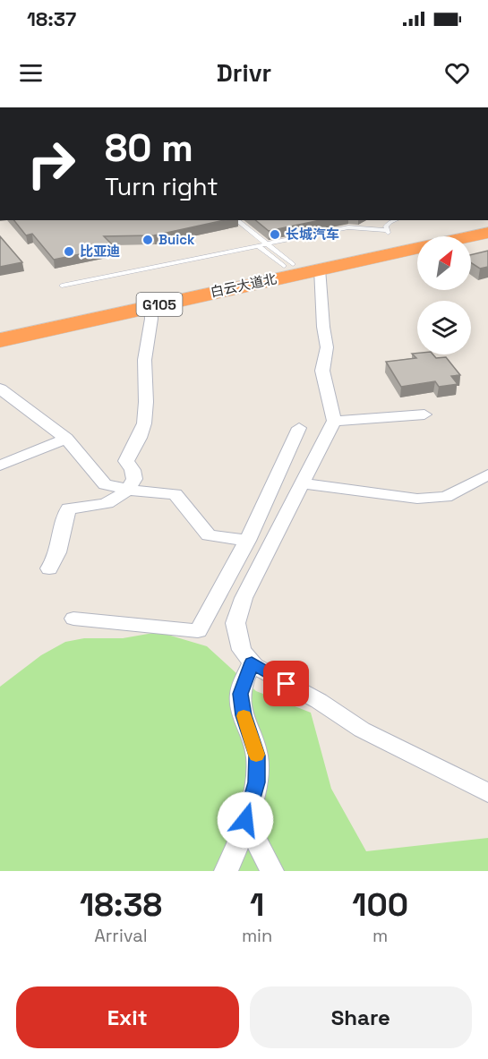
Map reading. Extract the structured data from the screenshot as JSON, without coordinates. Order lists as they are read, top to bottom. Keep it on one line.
{"streets":{"highway":["白云大道北","G105"]},"crossings":[["白云大道北","G105"]],"places":["长城汽车","Buick","比亚迪"],"north":"top right","page":{"status":"18:37","header":"Drivr","turn":["80 m","Turn right"],"eta":["18:38","Arrival","1","min","100","m"],"buttons":["Exit","Share"]}}
